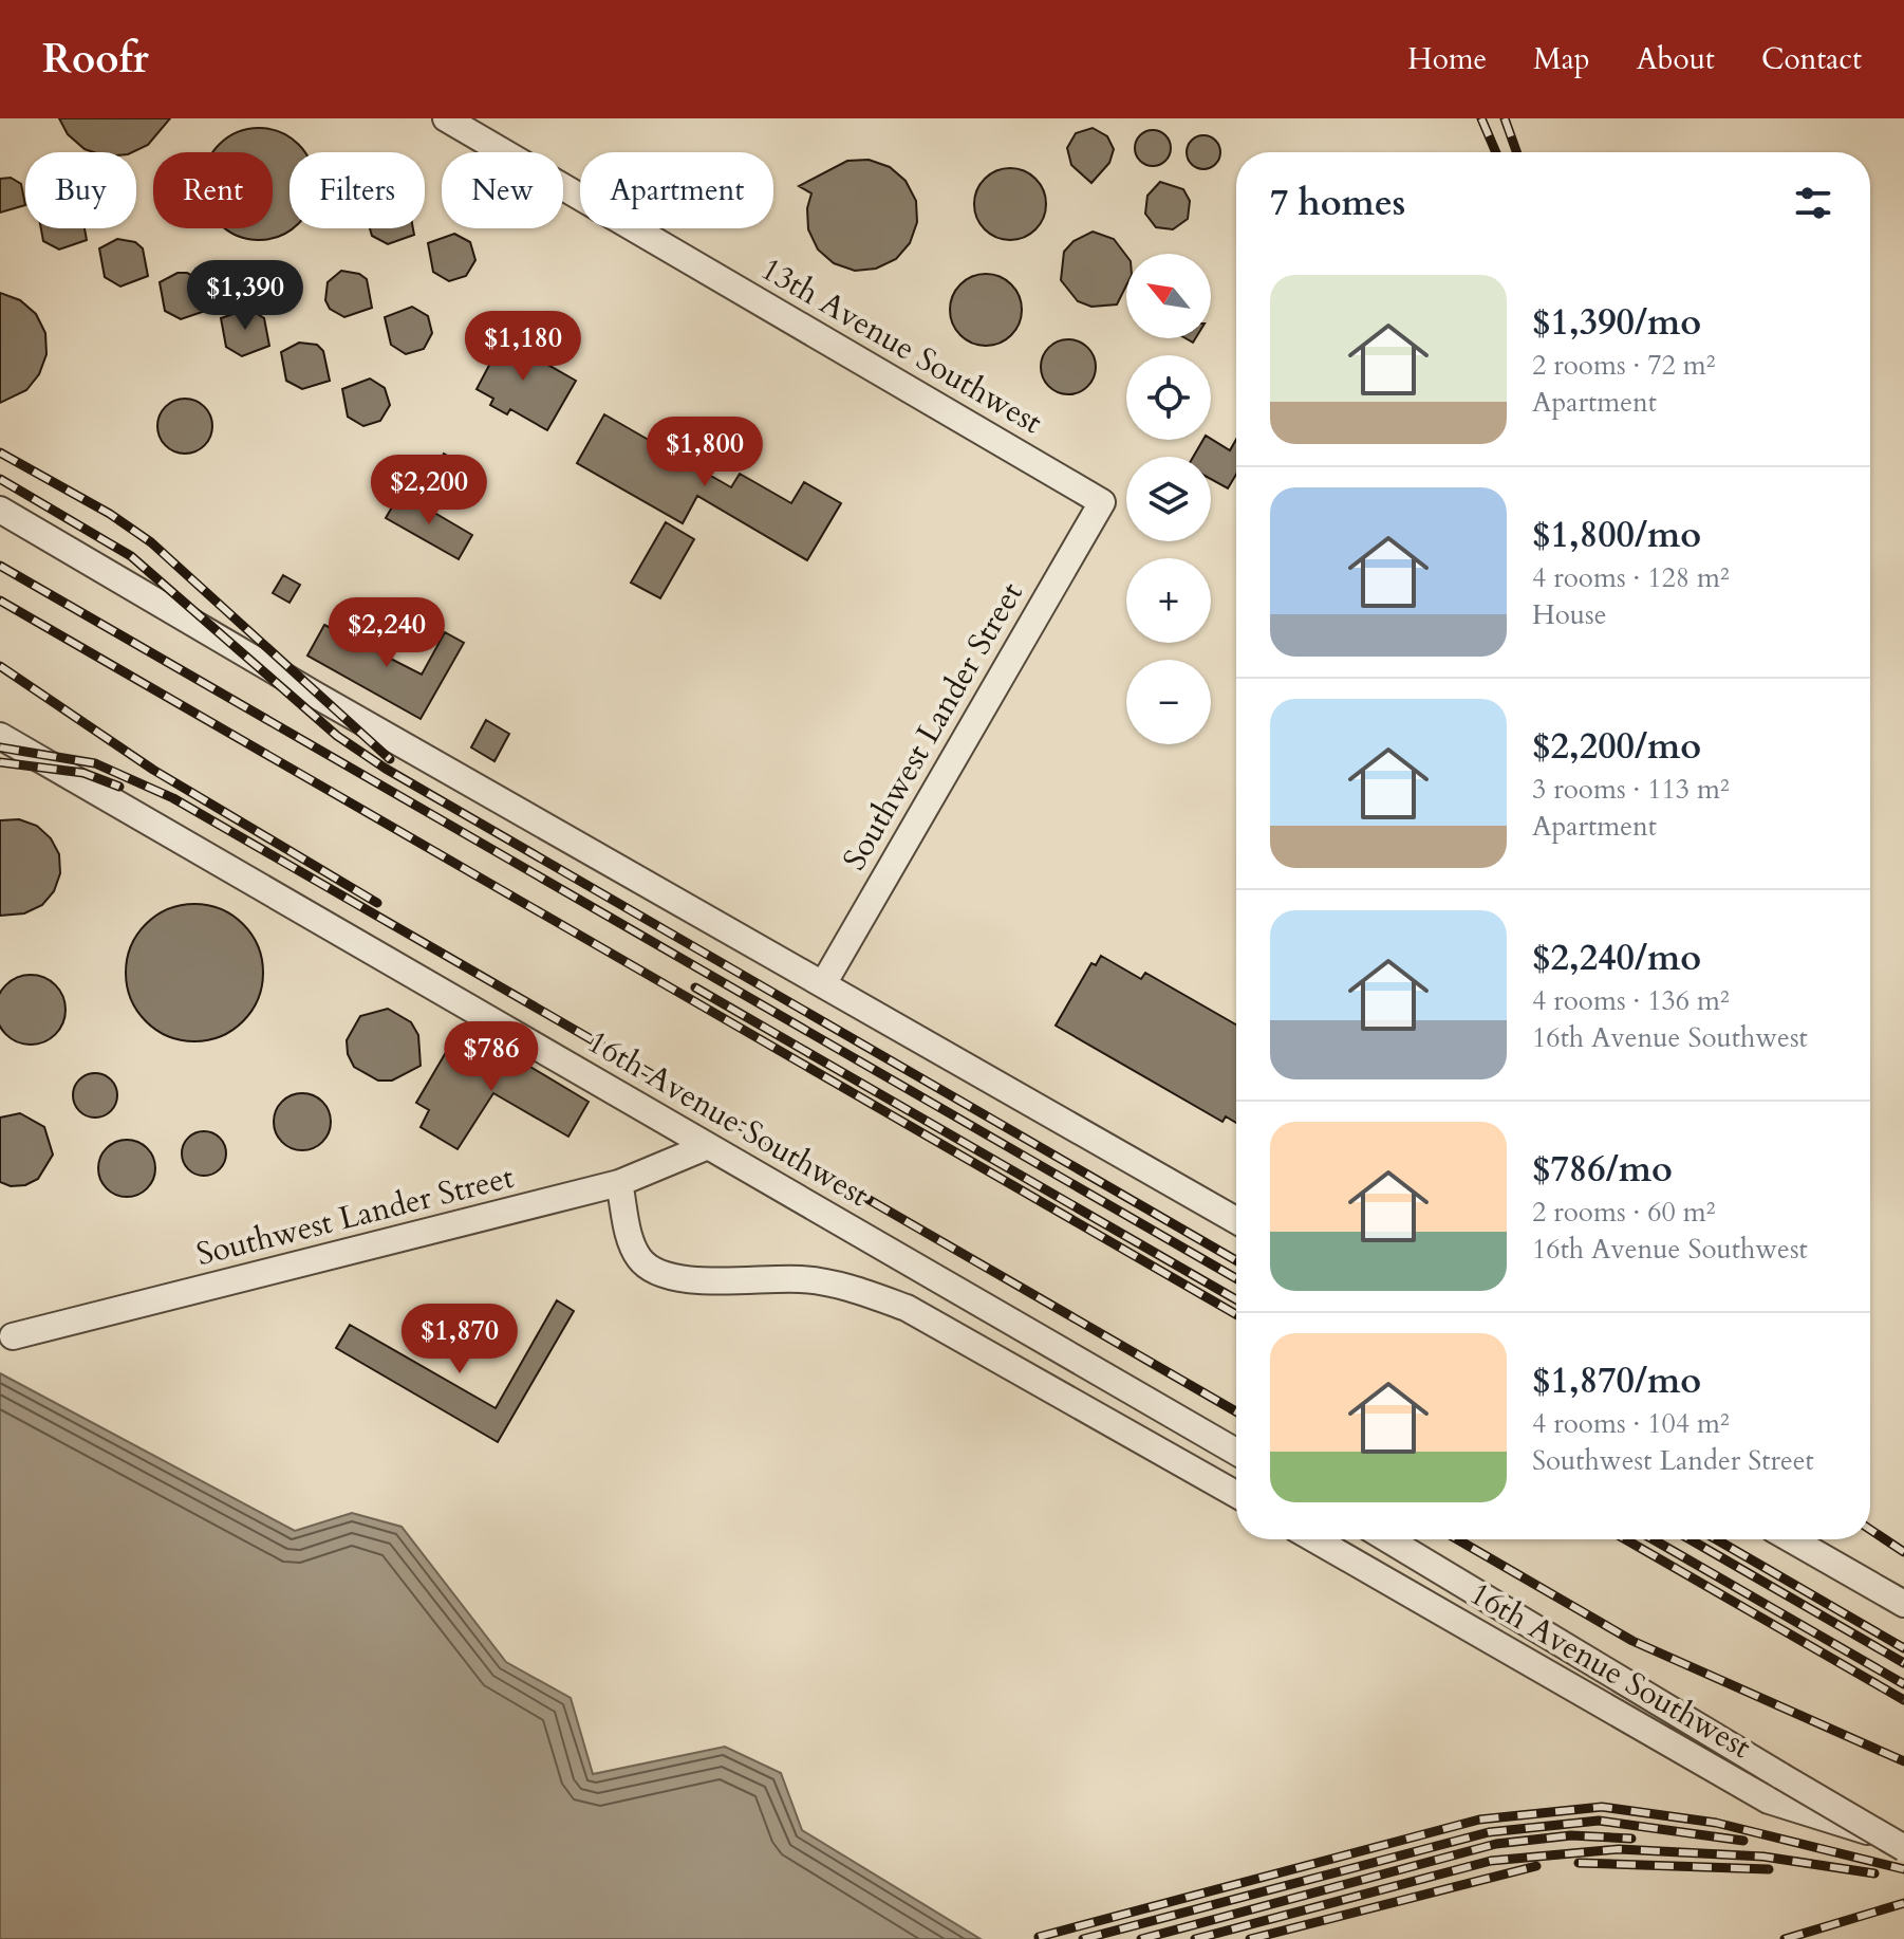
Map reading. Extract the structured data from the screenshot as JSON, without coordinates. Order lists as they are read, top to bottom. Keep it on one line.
{"streets":{"street":["13th Avenue Southwest","Southwest Lander Street","16th Avenue Southwest"]},"crossings":[["13th Avenue Southwest","Southwest Lander Street"],["Southwest Lander Street","16th Avenue Southwest"]],"north":"top left","page":{"header":"Roofr","nav":["Home","Map","About","Contact"],"chip":["Buy","Rent","Filters","New","Apartment"],"heading":"7 homes","map_buttons":["+","−"],"list":[{"name":"$1,390/mo","note":"2 rooms · 72 m² · Apartment"},{"name":"$1,800/mo","note":"4 rooms · 128 m² · House"},{"name":"$2,200/mo","note":"3 rooms · 113 m² · Apartment"},{"name":"$2,240/mo","note":"4 rooms · 136 m² · 16th Avenue Southwest"},{"name":"$786/mo","note":"2 rooms · 60 m² · 16th Avenue Southwest"},{"name":"$1,870/mo","note":"4 rooms · 104 m² · Southwest Lander Street"}],"price":["$1,390","$1,180","$1,800","$2,200","$2,240","$786","$1,870"]}}
